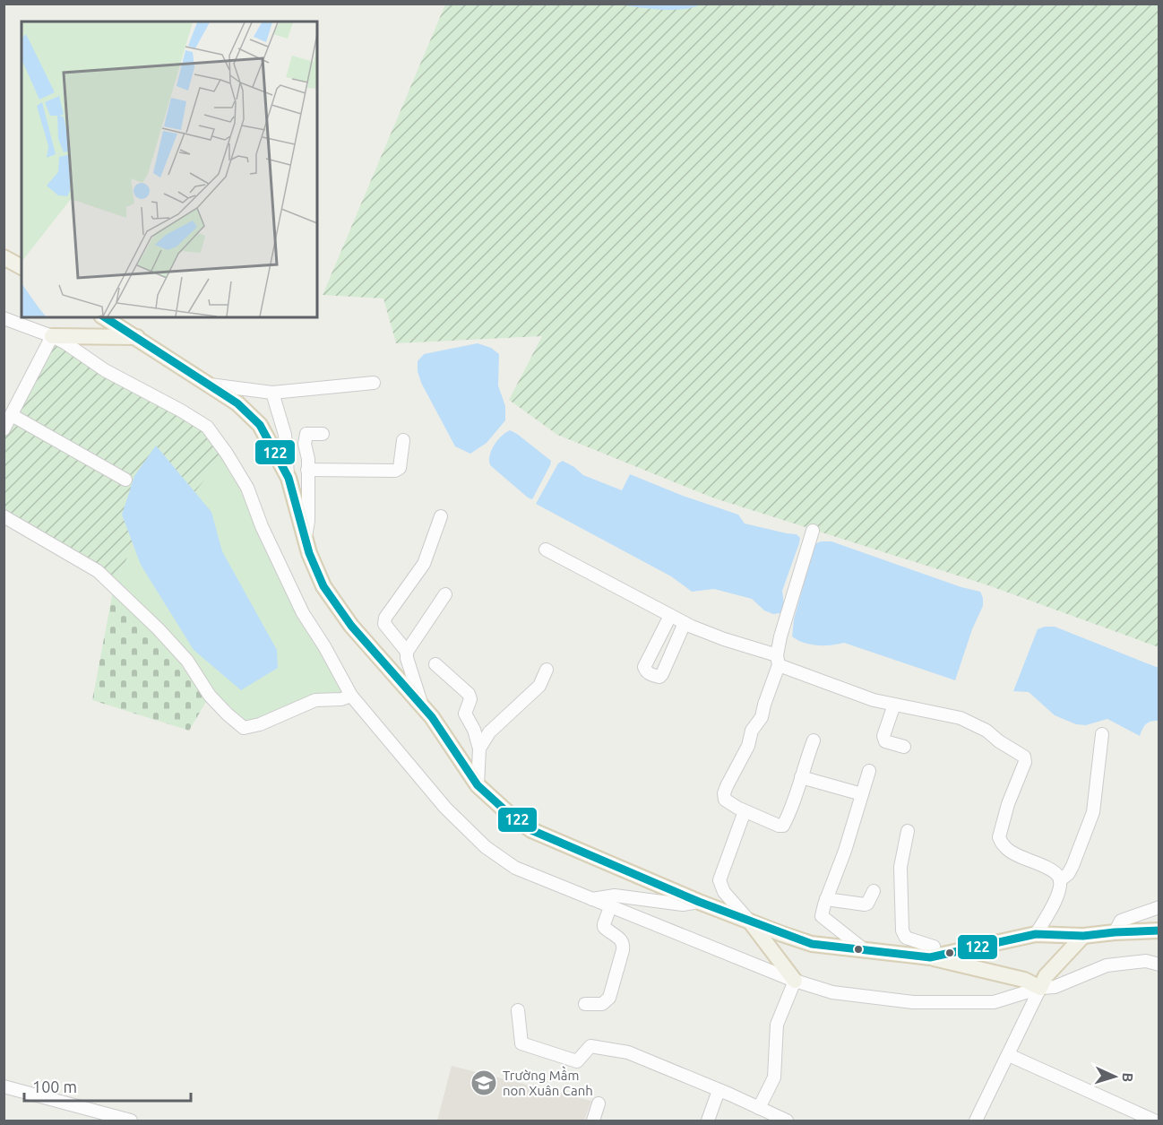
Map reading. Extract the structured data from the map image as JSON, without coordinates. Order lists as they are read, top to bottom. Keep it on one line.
{"places":{"school or university":["Trường Mầm non Xuân Canh"]},"lines":["transit line 122"],"scale_bar":"100 m","north":"right"}
